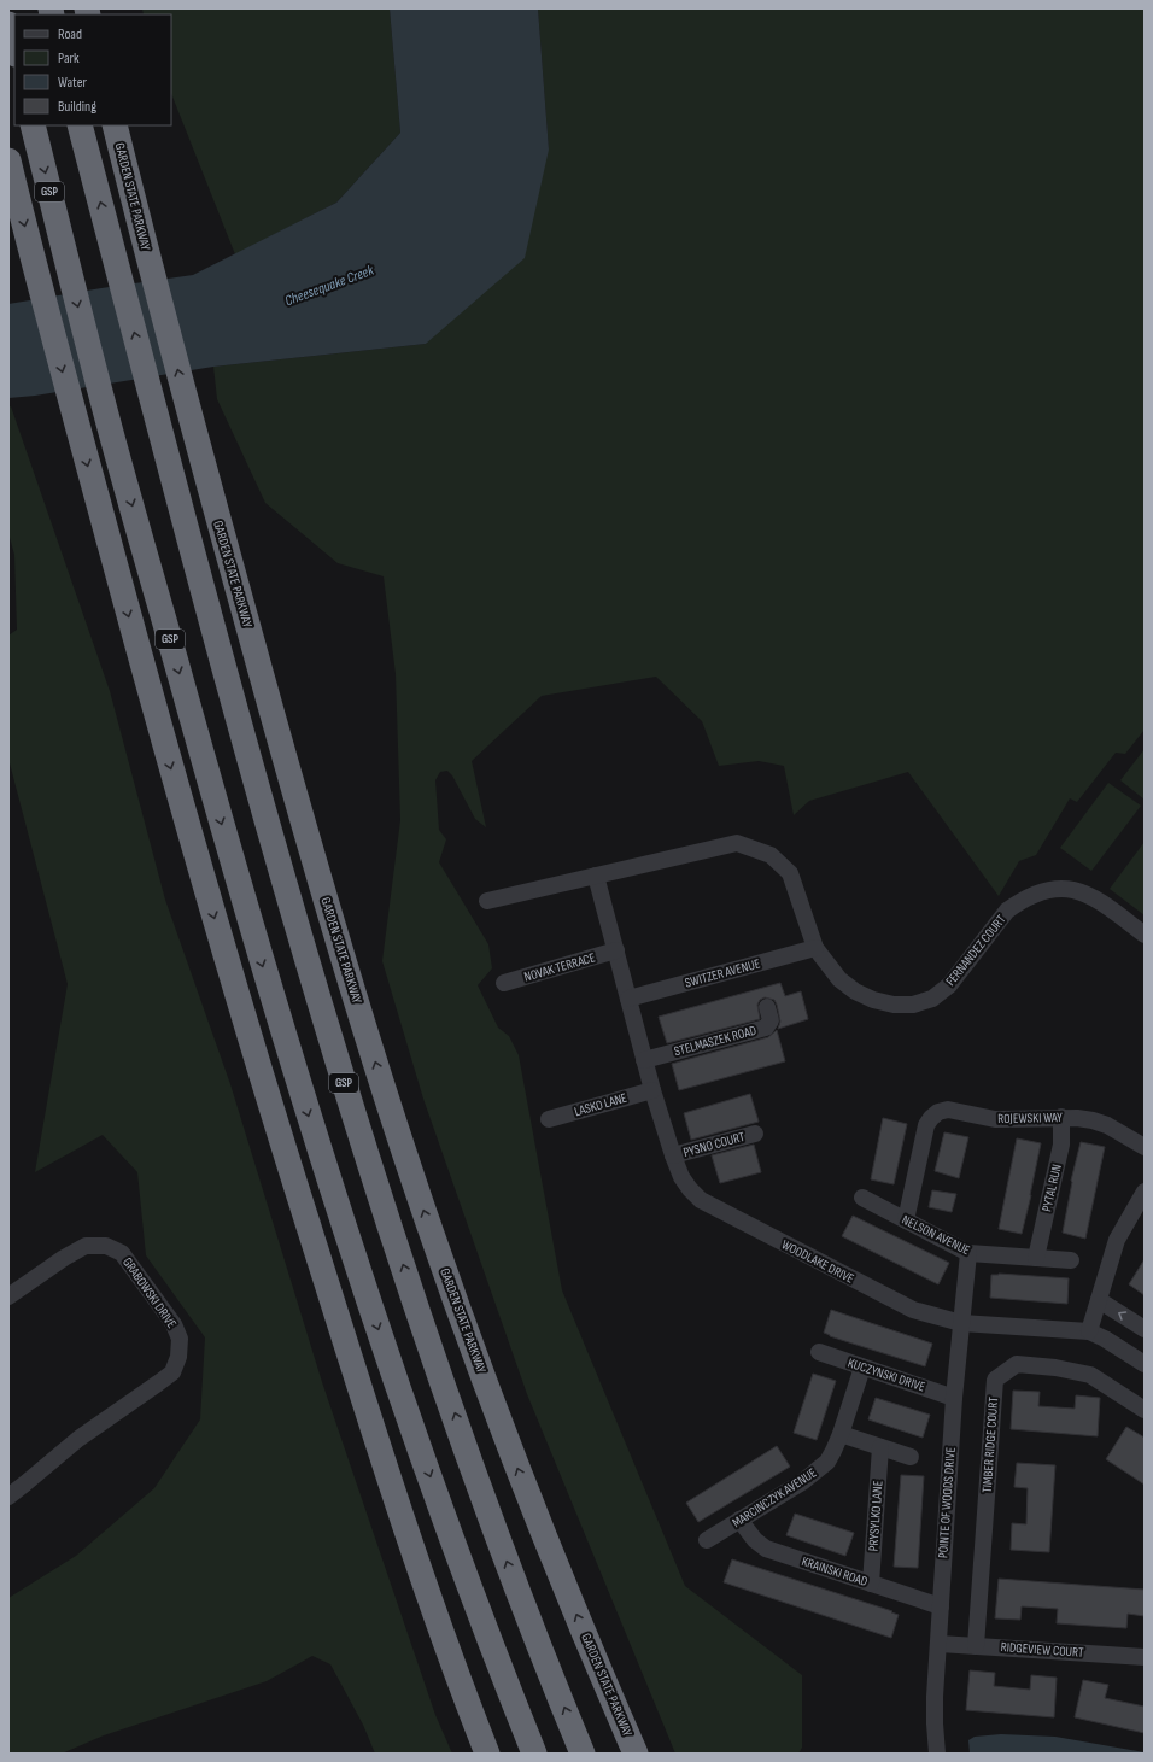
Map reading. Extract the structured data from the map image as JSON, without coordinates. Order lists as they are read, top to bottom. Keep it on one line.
{"streets":{"highway":["GSP","GARDEN STATE PARKWAY"],"street":["FERNANDEZ COURT","NOVAK TERRACE","SWITZER AVENUE","STELMASZEK ROAD","LASKO LANE","ROJEWSKI WAY","PYSNO COURT","PYTAL RUN","NELSON AVENUE","WOODLAKE DRIVE","GRABOWSKI DRIVE","KUCZYNSKI DRIVE","TIMBER RIDGE COURT","MARCINCZYK AVENUE","POINTE OF WOODS DRIVE","PRYSYLKO LANE","KRAINSKI ROAD","RIDGEVIEW COURT"]},"crossings":[["FERNANDEZ COURT","SWITZER AVENUE"],["FERNANDEZ COURT","WOODLAKE DRIVE"],["NOVAK TERRACE","WOODLAKE DRIVE"],["SWITZER AVENUE","WOODLAKE DRIVE"],["STELMASZEK ROAD","WOODLAKE DRIVE"],["LASKO LANE","WOODLAKE DRIVE"],["ROJEWSKI WAY","PYTAL RUN"],["ROJEWSKI WAY","NELSON AVENUE"],["PYSNO COURT","WOODLAKE DRIVE"],["PYTAL RUN","NELSON AVENUE"],["NELSON AVENUE","POINTE OF WOODS DRIVE"],["WOODLAKE DRIVE","POINTE OF WOODS DRIVE"],["KUCZYNSKI DRIVE","MARCINCZYK AVENUE"],["KUCZYNSKI DRIVE","POINTE OF WOODS DRIVE"],["TIMBER RIDGE COURT","RIDGEVIEW COURT"],["MARCINCZYK AVENUE","KRAINSKI ROAD"],["POINTE OF WOODS DRIVE","KRAINSKI ROAD"],["POINTE OF WOODS DRIVE","RIDGEVIEW COURT"],["PRYSYLKO LANE","KRAINSKI ROAD"]],"water":["Cheesequake Creek"],"legend":["Road","Park","Water","Building"]}
